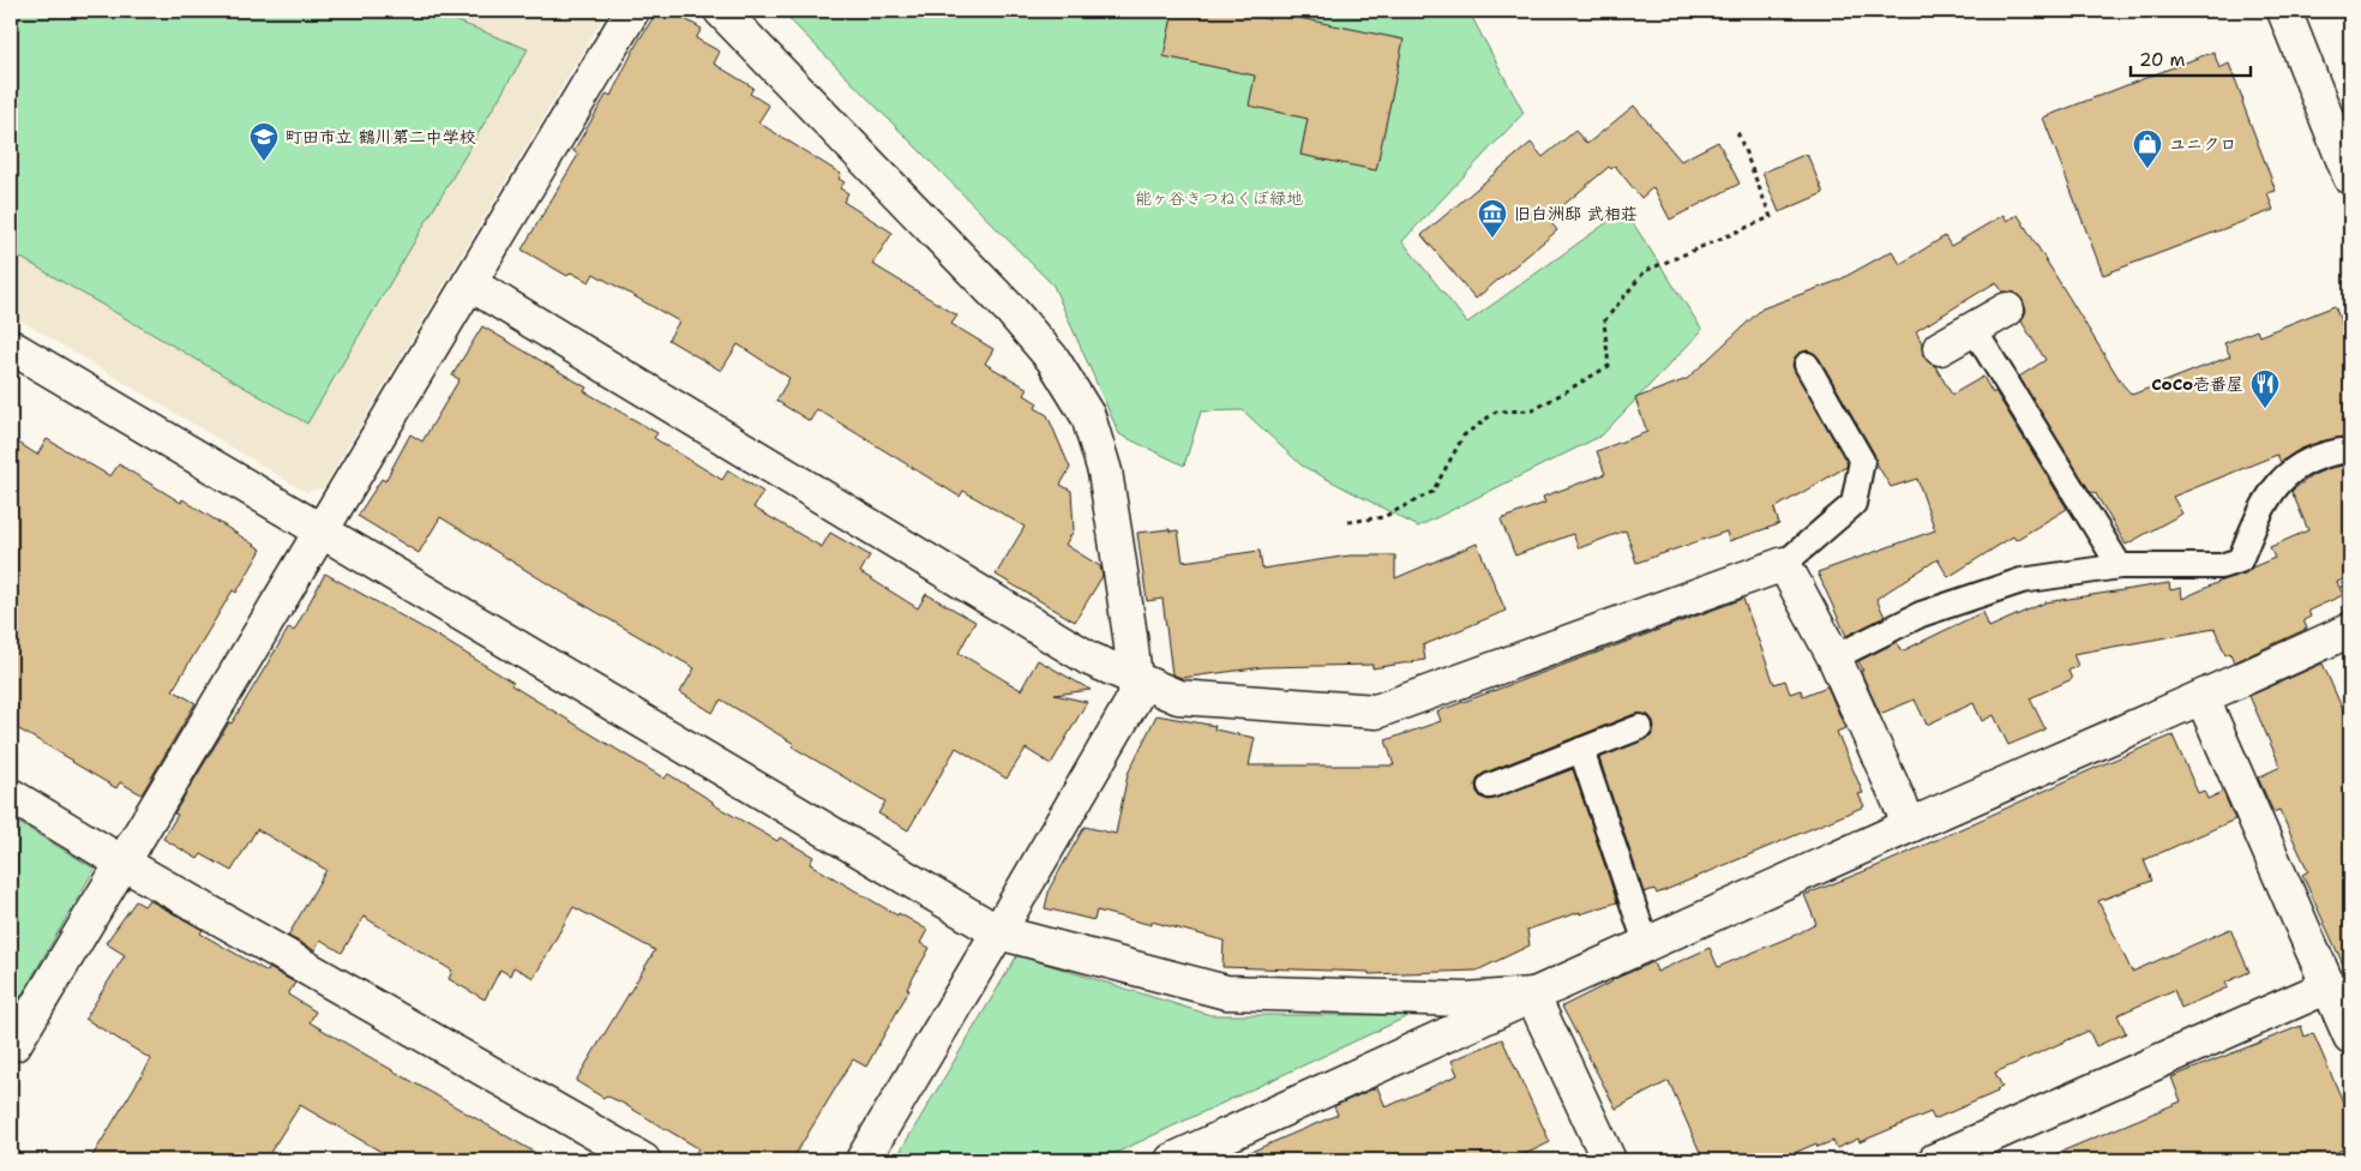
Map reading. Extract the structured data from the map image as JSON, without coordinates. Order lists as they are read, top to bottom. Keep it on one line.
{"parks":["能ヶ谷きつねくぼ緑地"],"places":{"school or university":["町田市立 鶴川第二中学校"],"shop":["ユニクロ"],"museum":["旧白洲邸 武相荘"],"restaurant":["CoCo壱番屋"]},"scale_bar":"20 m"}
